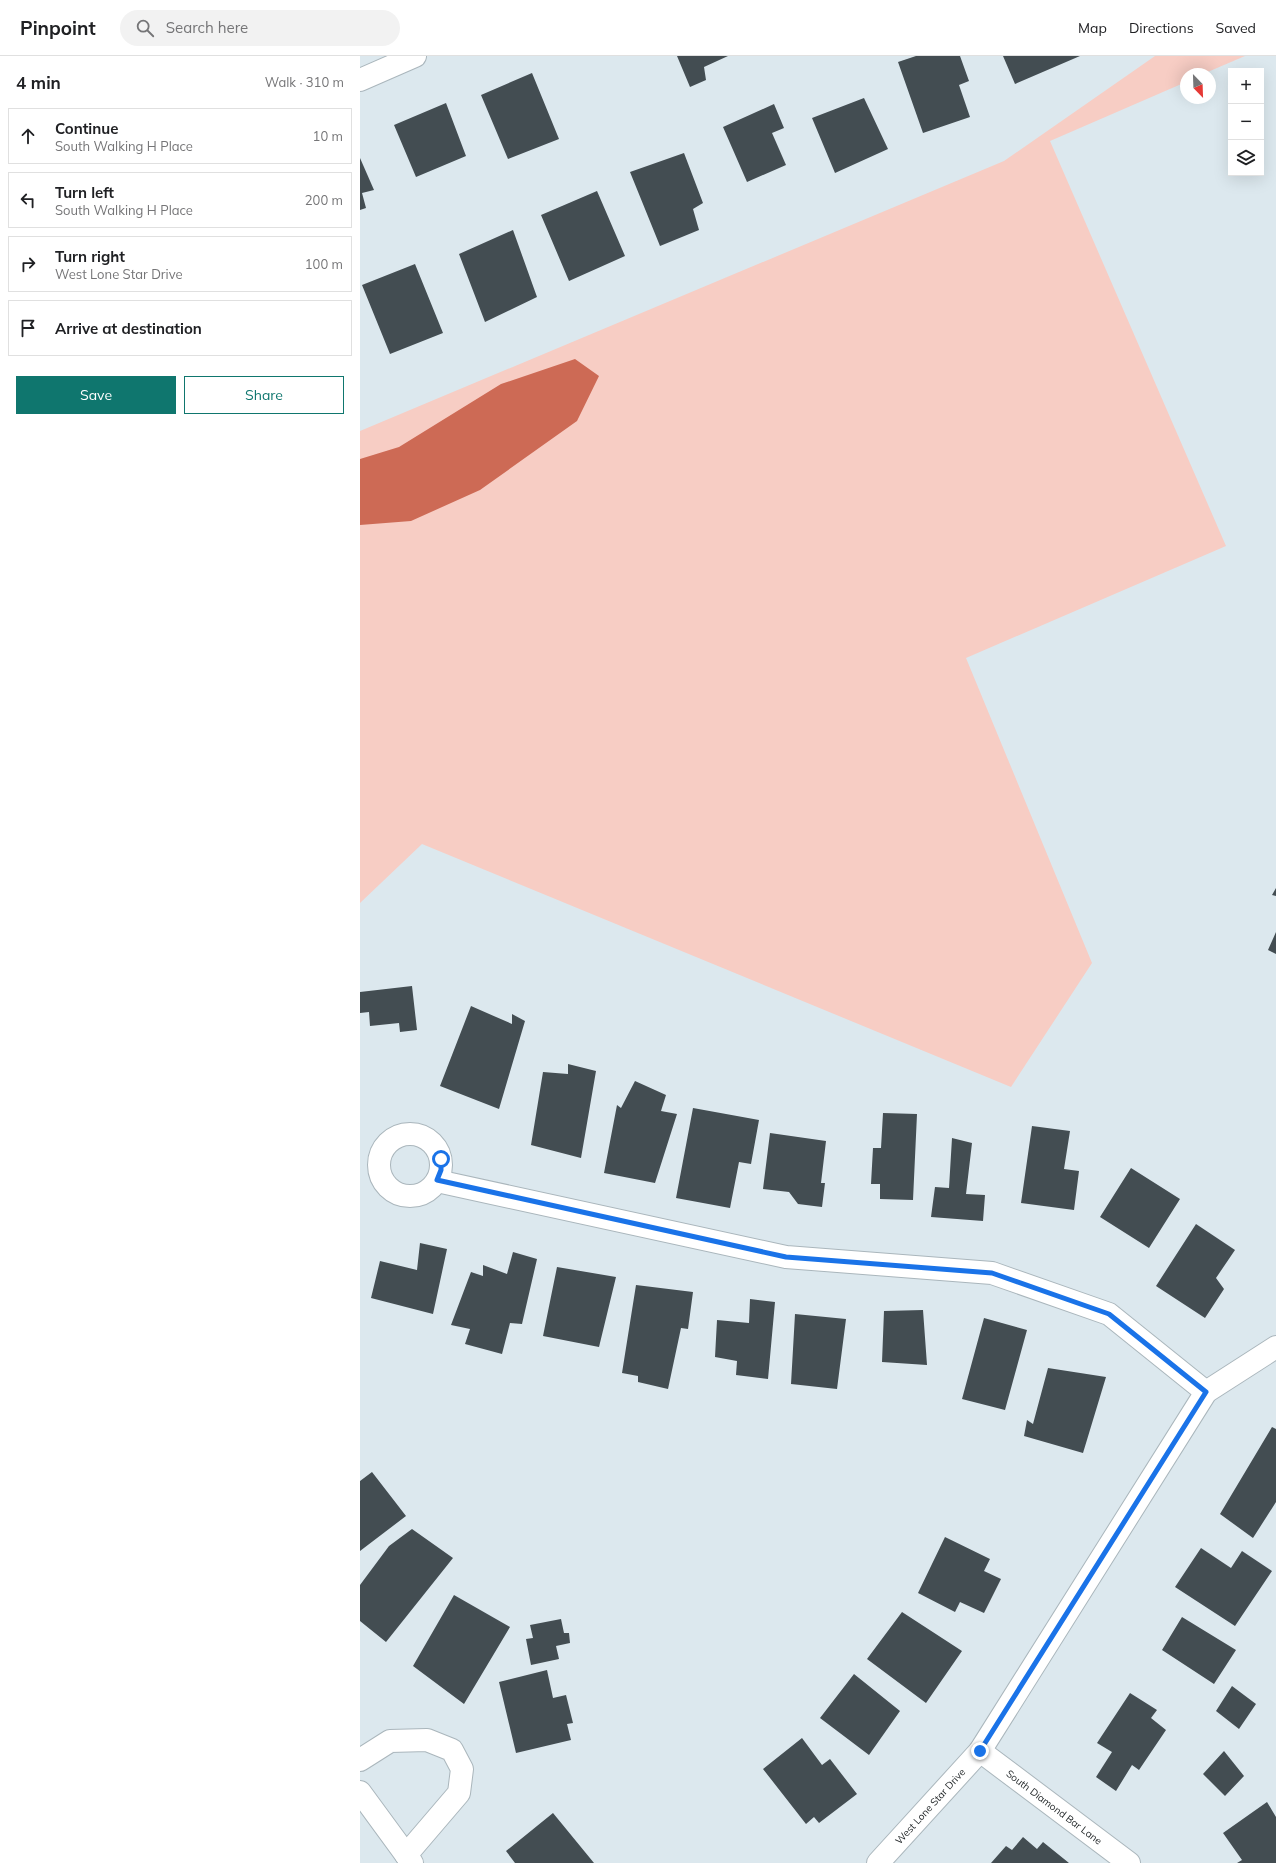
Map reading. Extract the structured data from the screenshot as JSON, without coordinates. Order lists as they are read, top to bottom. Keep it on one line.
{"streets":{"street":["West Lone Star Drive","South Diamond Bar Lane"]},"crossings":[["West Lone Star Drive","South Diamond Bar Lane"]],"north":"bottom right","page":{"header":"Pinpoint","search":"Search here","nav":["Map","Directions","Saved"],"heading":["4 min","Walk · 310 m"],"map_buttons":["+","−"],"list":[["Continue","South Walking H Place","10 m"],["Turn left","South Walking H Place","200 m"],["Turn right","West Lone Star Drive","100 m"],"Arrive at destination"],"buttons":["Save","Share"]}}
